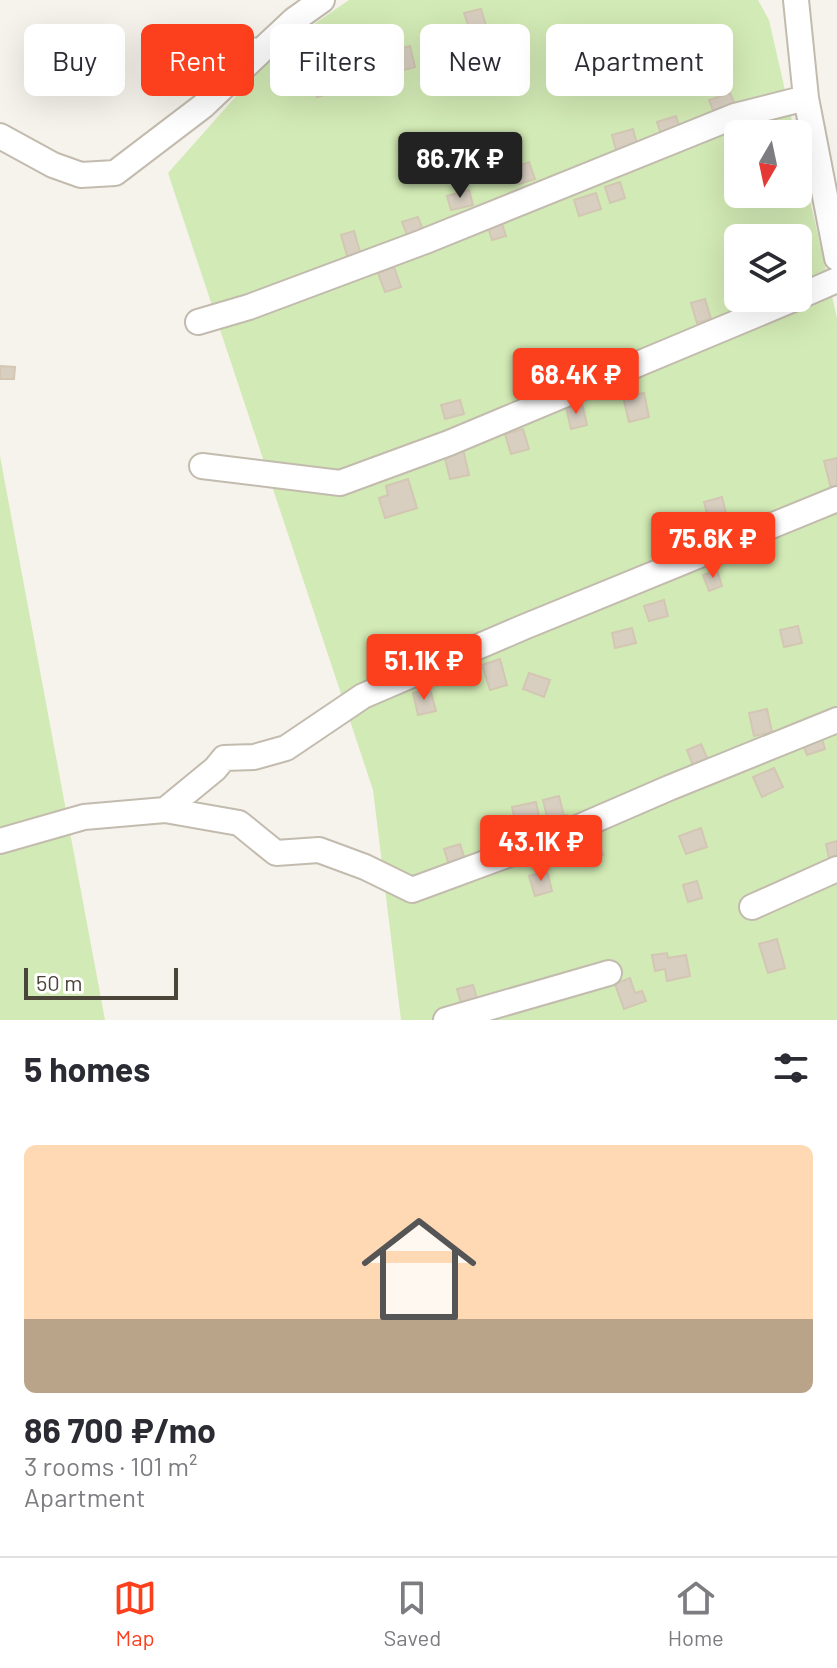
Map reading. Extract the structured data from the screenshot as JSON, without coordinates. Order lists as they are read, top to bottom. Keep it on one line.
{"scale_bar":"50 m","north":"bottom","page":{"chip":["Buy","Rent","Filters","New","Apartment"],"price":["86.7K ₽","68.4K ₽","75.6K ₽","51.1K ₽","43.1K ₽"],"scale":"50 m","heading":"5 homes","list":[{"name":"86 700 ₽/mo","note":"3 rooms · 101 m² · Apartment"}],"tabs":["Map","Saved","Home"]}}
